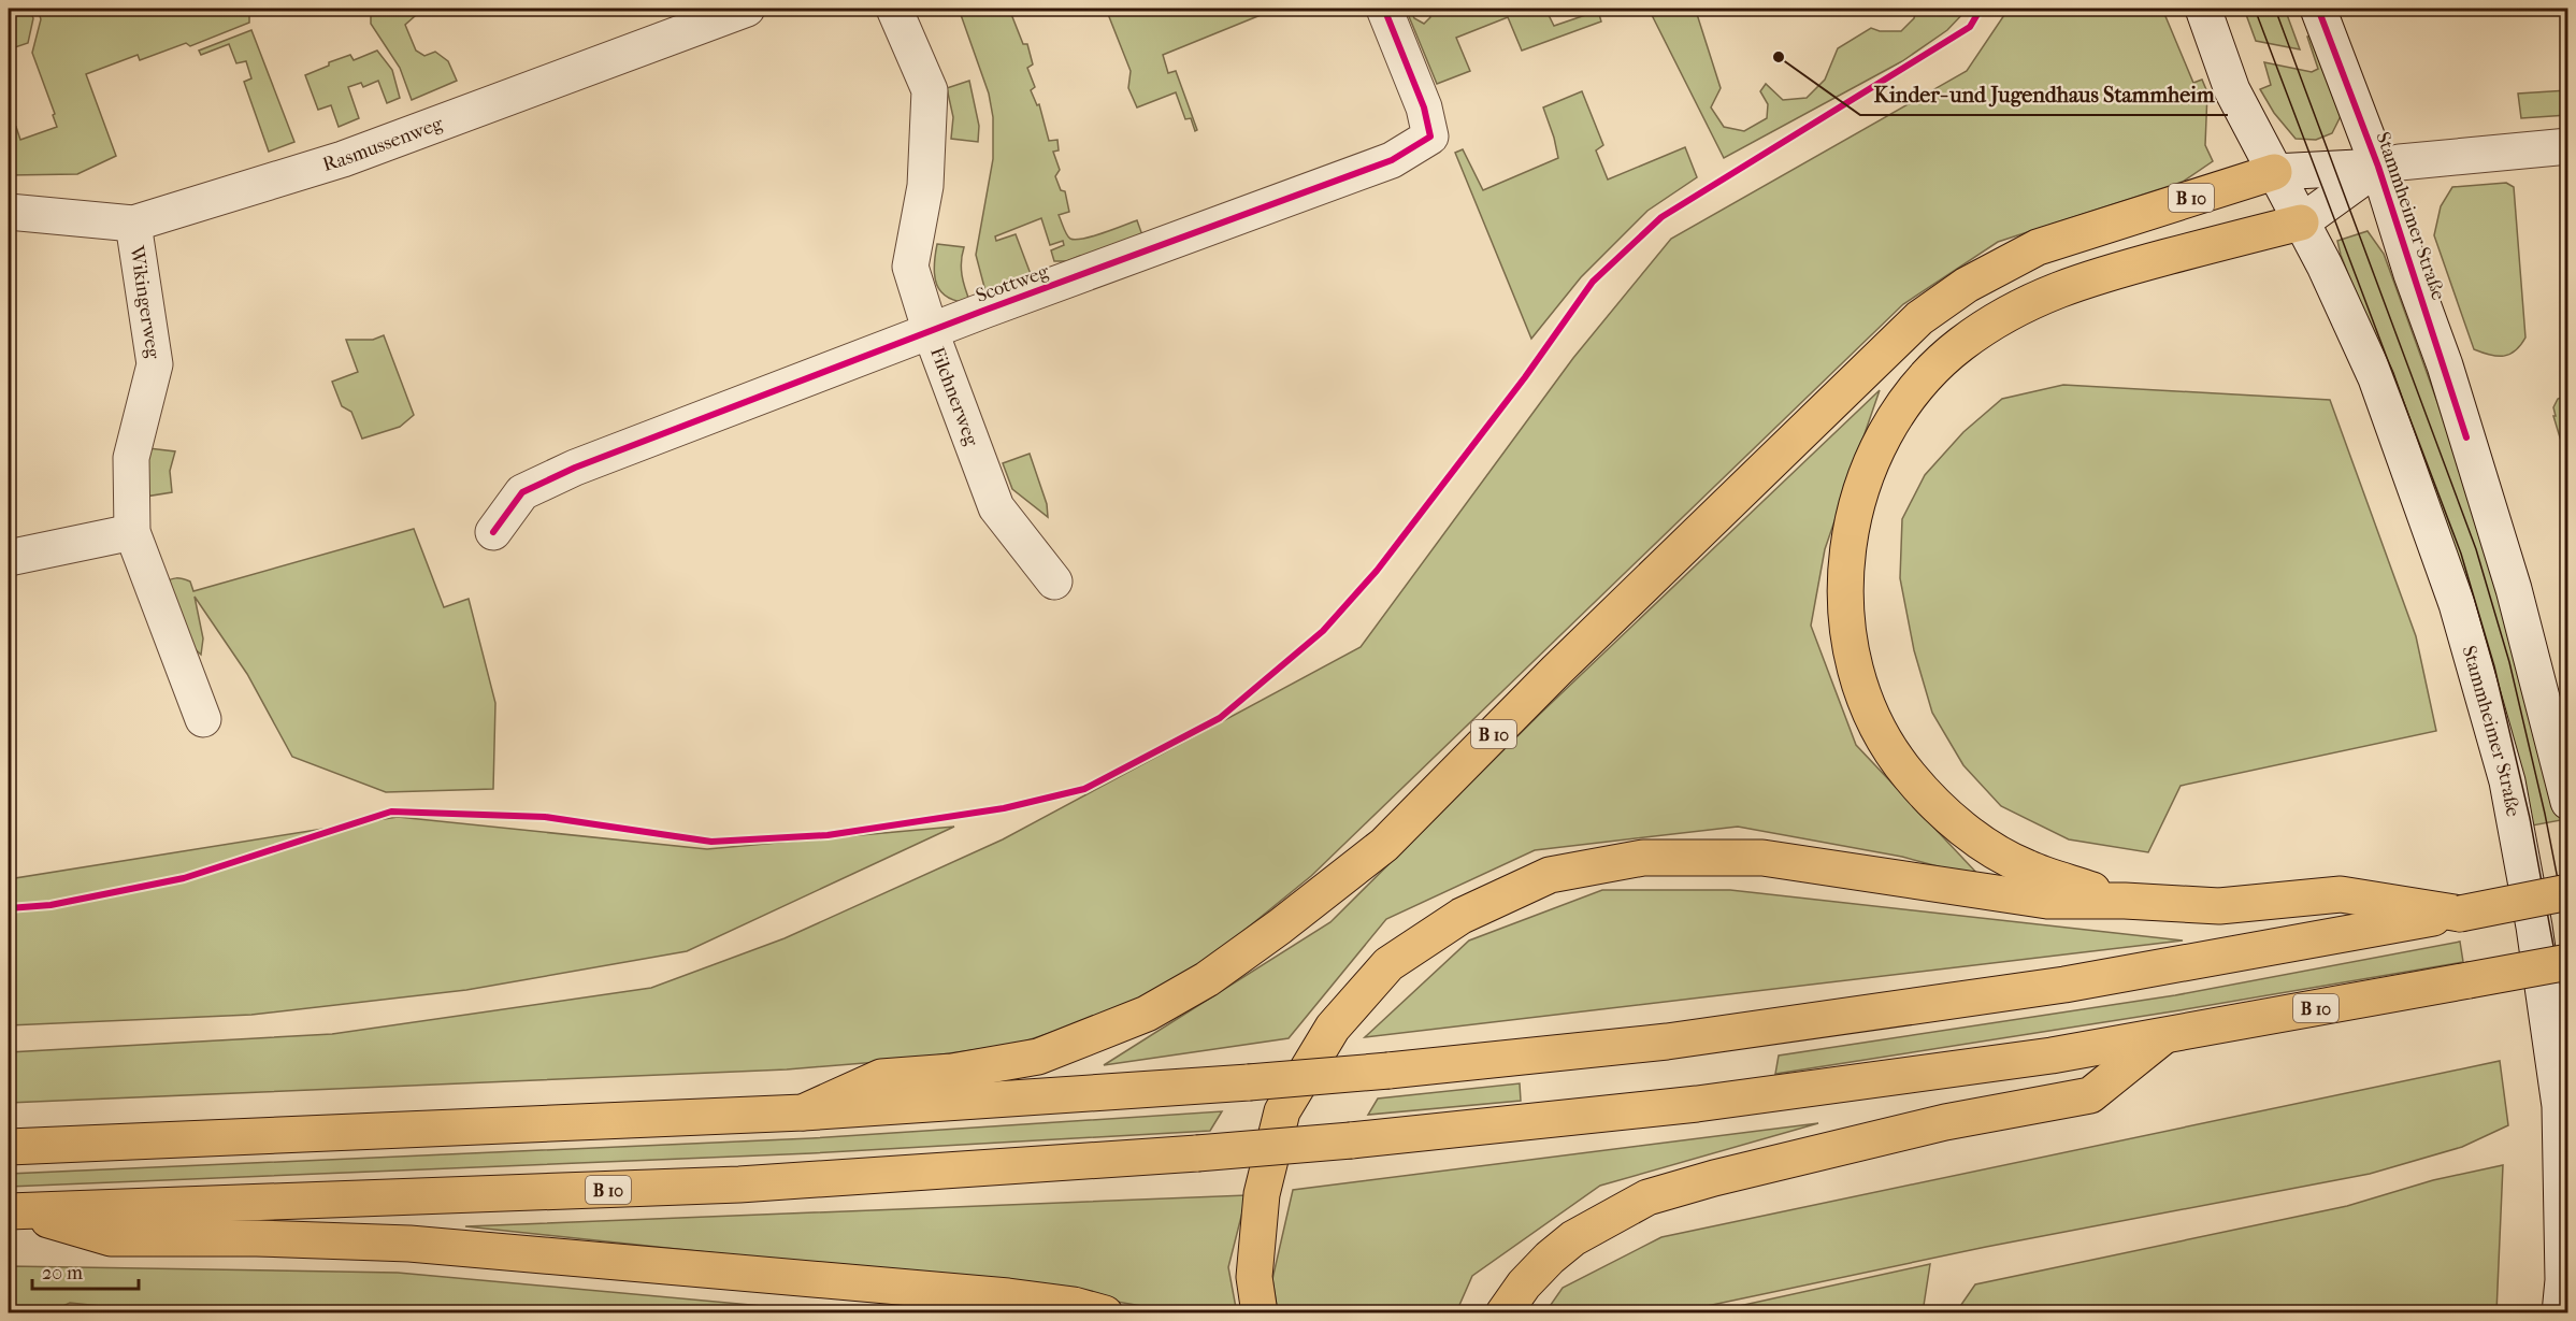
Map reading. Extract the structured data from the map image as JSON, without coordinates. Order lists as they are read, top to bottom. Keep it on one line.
{"streets":{"highway":["B 10"],"street":["Rasmussenweg","Stammheimer Straße","Scottweg","Wikingerweg","Filchnerweg"]},"crossings":[["Rasmussenweg","Wikingerweg"],["B 10","Stammheimer Straße"],["Scottweg","Filchnerweg"]],"places":["Kinder- und Jugendhaus Stammheim"],"scale_bar":"20 m"}
